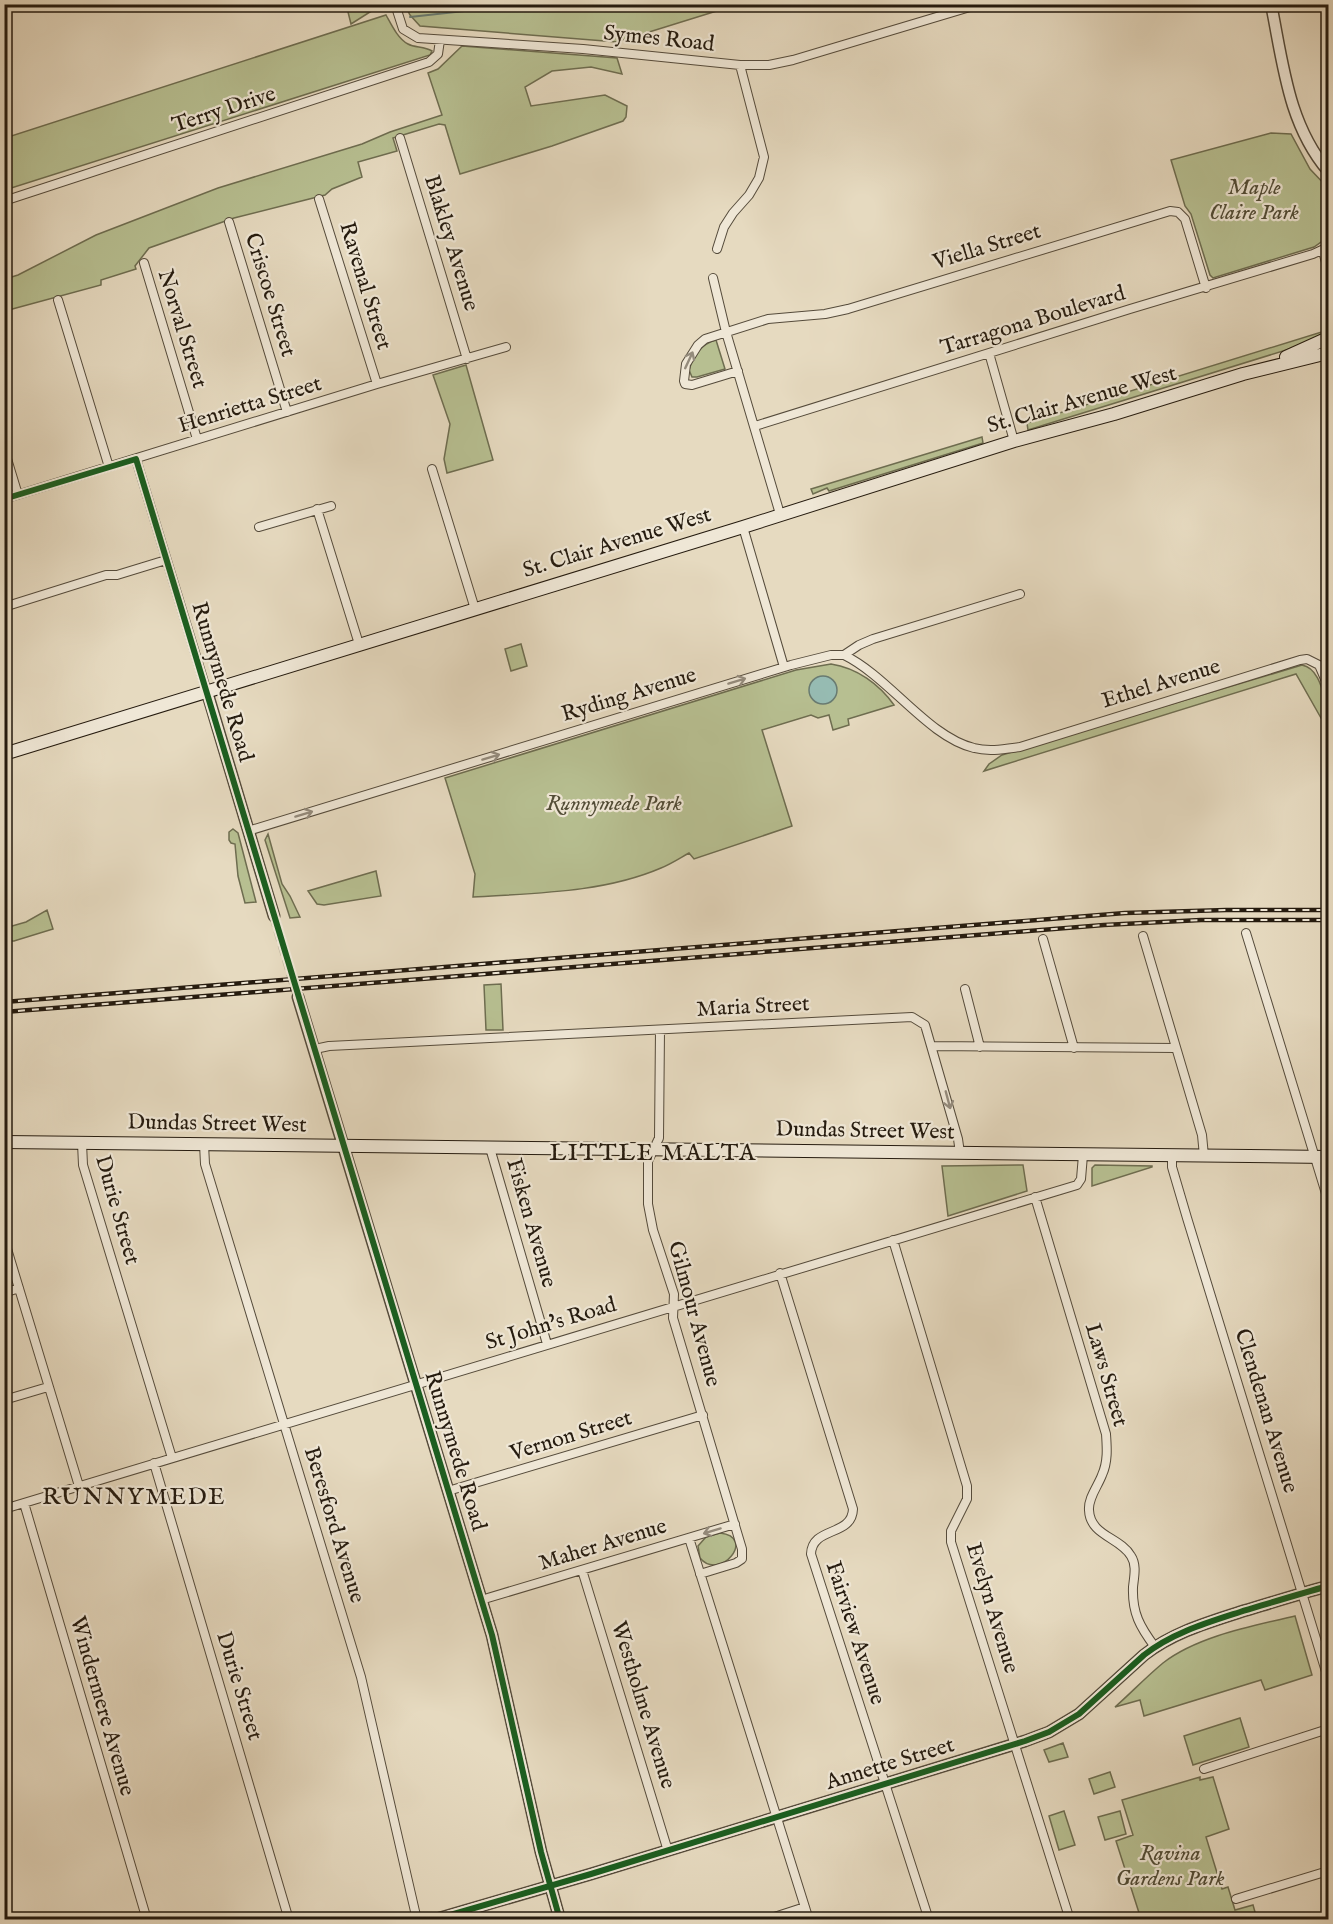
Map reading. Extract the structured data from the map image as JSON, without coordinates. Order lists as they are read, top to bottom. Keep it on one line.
{"streets":{"main road":["St. Clair Avenue West","Dundas Street West"],"street":["Symes Road","Terry Drive","Blakley Avenue","Viella Street","Ravenal Street","Criscoe Street","Tarragona Boulevard","Norval Street","Henrietta Street","Runnymede Road","Ethel Avenue","Ryding Avenue","Maria Street","Durie Street","Fisken Avenue","Gilmour Avenue","St John's Road","Laws Street","Clendenan Avenue","Vernon Street","Beresford Avenue","Maher Avenue","Evelyn Avenue","Fairview Avenue","Westholme Avenue","Windermere Avenue","Annette Street"]},"crossings":[["Symes Road","Terry Drive"],["Blakley Avenue","Henrietta Street"],["Viella Street","Tarragona Boulevard"],["Ravenal Street","Henrietta Street"],["Criscoe Street","Henrietta Street"],["Norval Street","Henrietta Street"],["St. Clair Avenue West","Runnymede Road"],["Henrietta Street","Runnymede Road"],["Runnymede Road","Ryding Avenue"],["Runnymede Road","Maria Street"],["Runnymede Road","Dundas Street West"],["Runnymede Road","St John's Road"],["Runnymede Road","Vernon Street"],["Runnymede Road","Maher Avenue"],["Runnymede Road","Annette Street"],["Ethel Avenue","Ryding Avenue"],["Maria Street","Dundas Street West"],["Maria Street","Gilmour Avenue"],["Dundas Street West","Durie Street"],["Dundas Street West","Fisken Avenue"],["Dundas Street West","Gilmour Avenue"],["Dundas Street West","St John's Road"],["Dundas Street West","Clendenan Avenue"],["Dundas Street West","Beresford Avenue"],["Durie Street","St John's Road"],["Fisken Avenue","St John's Road"],["Gilmour Avenue","St John's Road"],["Gilmour Avenue","Vernon Street"],["Gilmour Avenue","Maher Avenue"],["St John's Road","Laws Street"],["St John's Road","Beresford Avenue"],["St John's Road","Evelyn Avenue"],["St John's Road","Fairview Avenue"],["St John's Road","Windermere Avenue"],["Laws Street","Annette Street"],["Clendenan Avenue","Annette Street"],["Maher Avenue","Westholme Avenue"],["Evelyn Avenue","Annette Street"],["Fairview Avenue","Annette Street"],["Westholme Avenue","Annette Street"]],"one_way":["Ryding Avenue"],"districts":["LITTLE MALTA","RUNNYMEDE"],"parks":["Maple Claire Park","Runnymede Park","Ravina Gardens Park"]}
